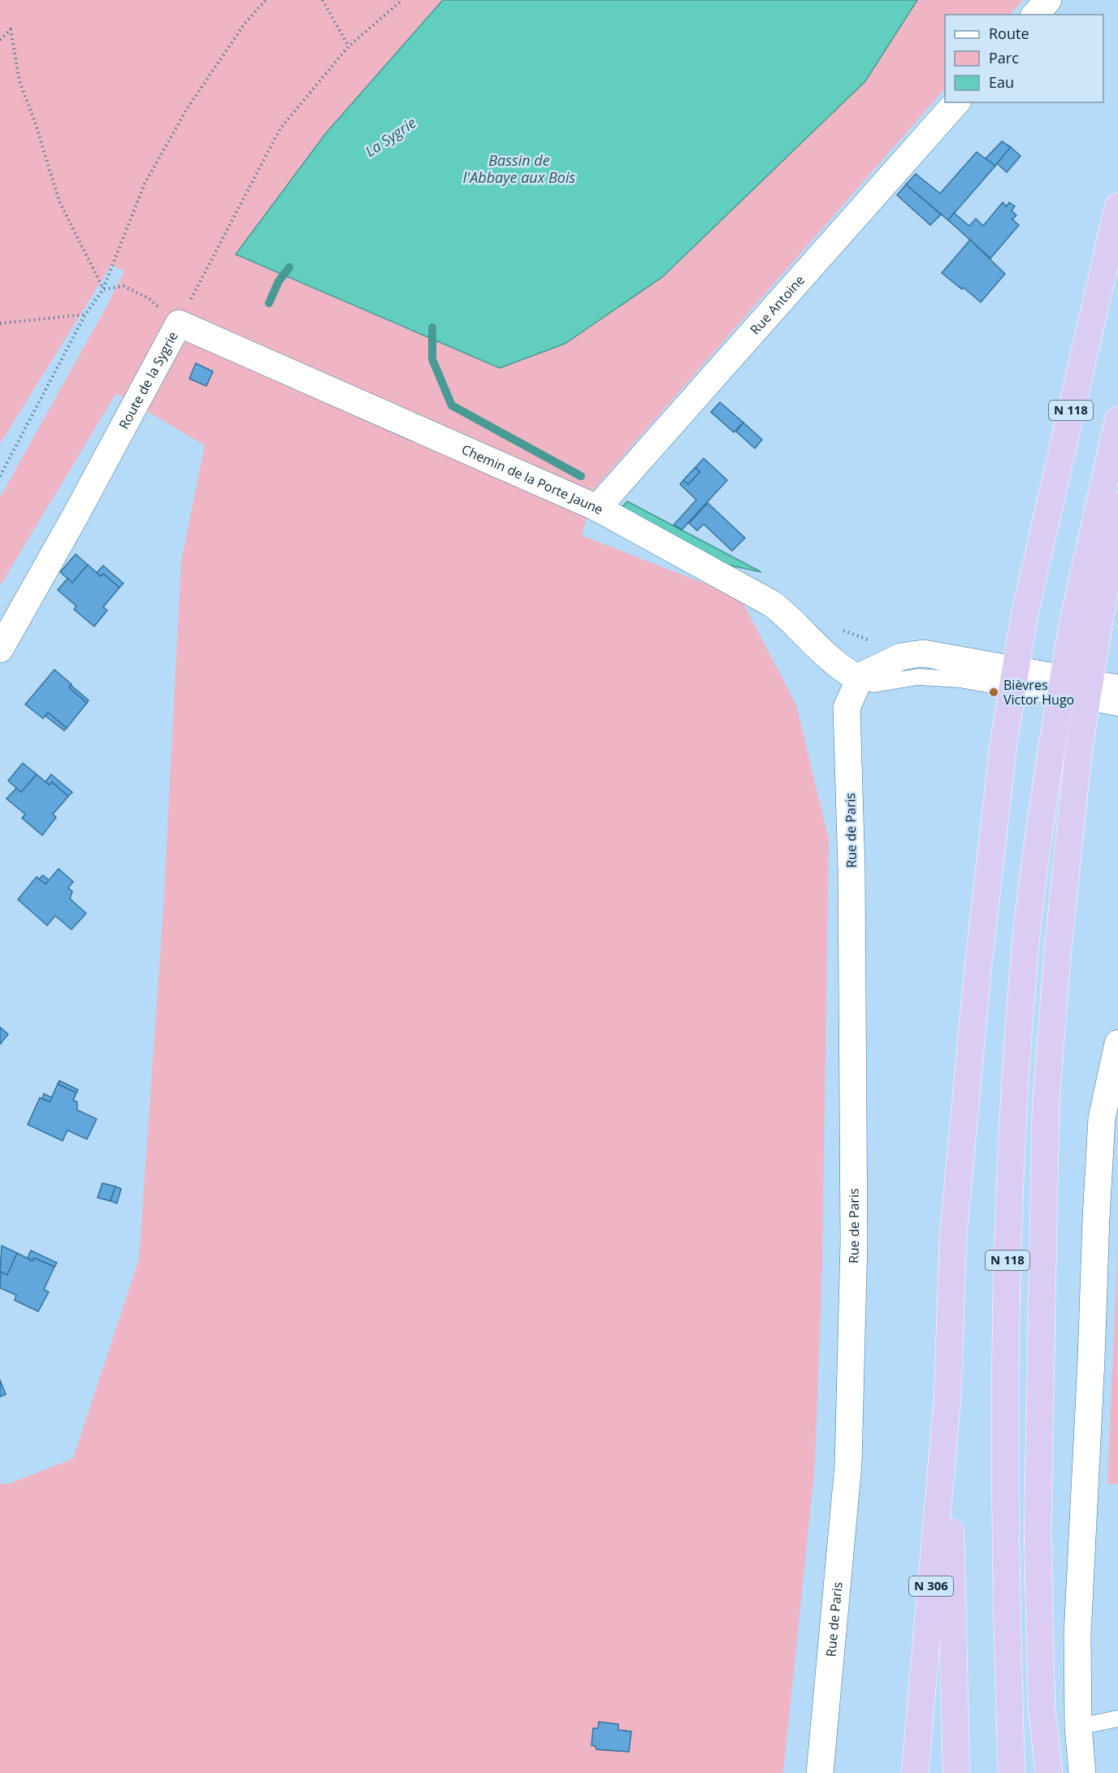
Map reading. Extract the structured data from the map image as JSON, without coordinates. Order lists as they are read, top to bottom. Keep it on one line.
{"streets":{"highway":["N 118","N 306"],"street":["Rue Antoine","Route de la Sygrie","Chemin de la Porte Jaune","Rue de Paris"]},"crossings":[["Rue Antoine","Chemin de la Porte Jaune"],["Route de la Sygrie","Chemin de la Porte Jaune"],["N 118","N 306"],["Chemin de la Porte Jaune","Rue de Paris"]],"water":["La Sygrie","Bassin de l'Abbaye aux Bois"],"places":["Bièvres Victor Hugo"],"legend":["Route","Parc","Eau"]}
